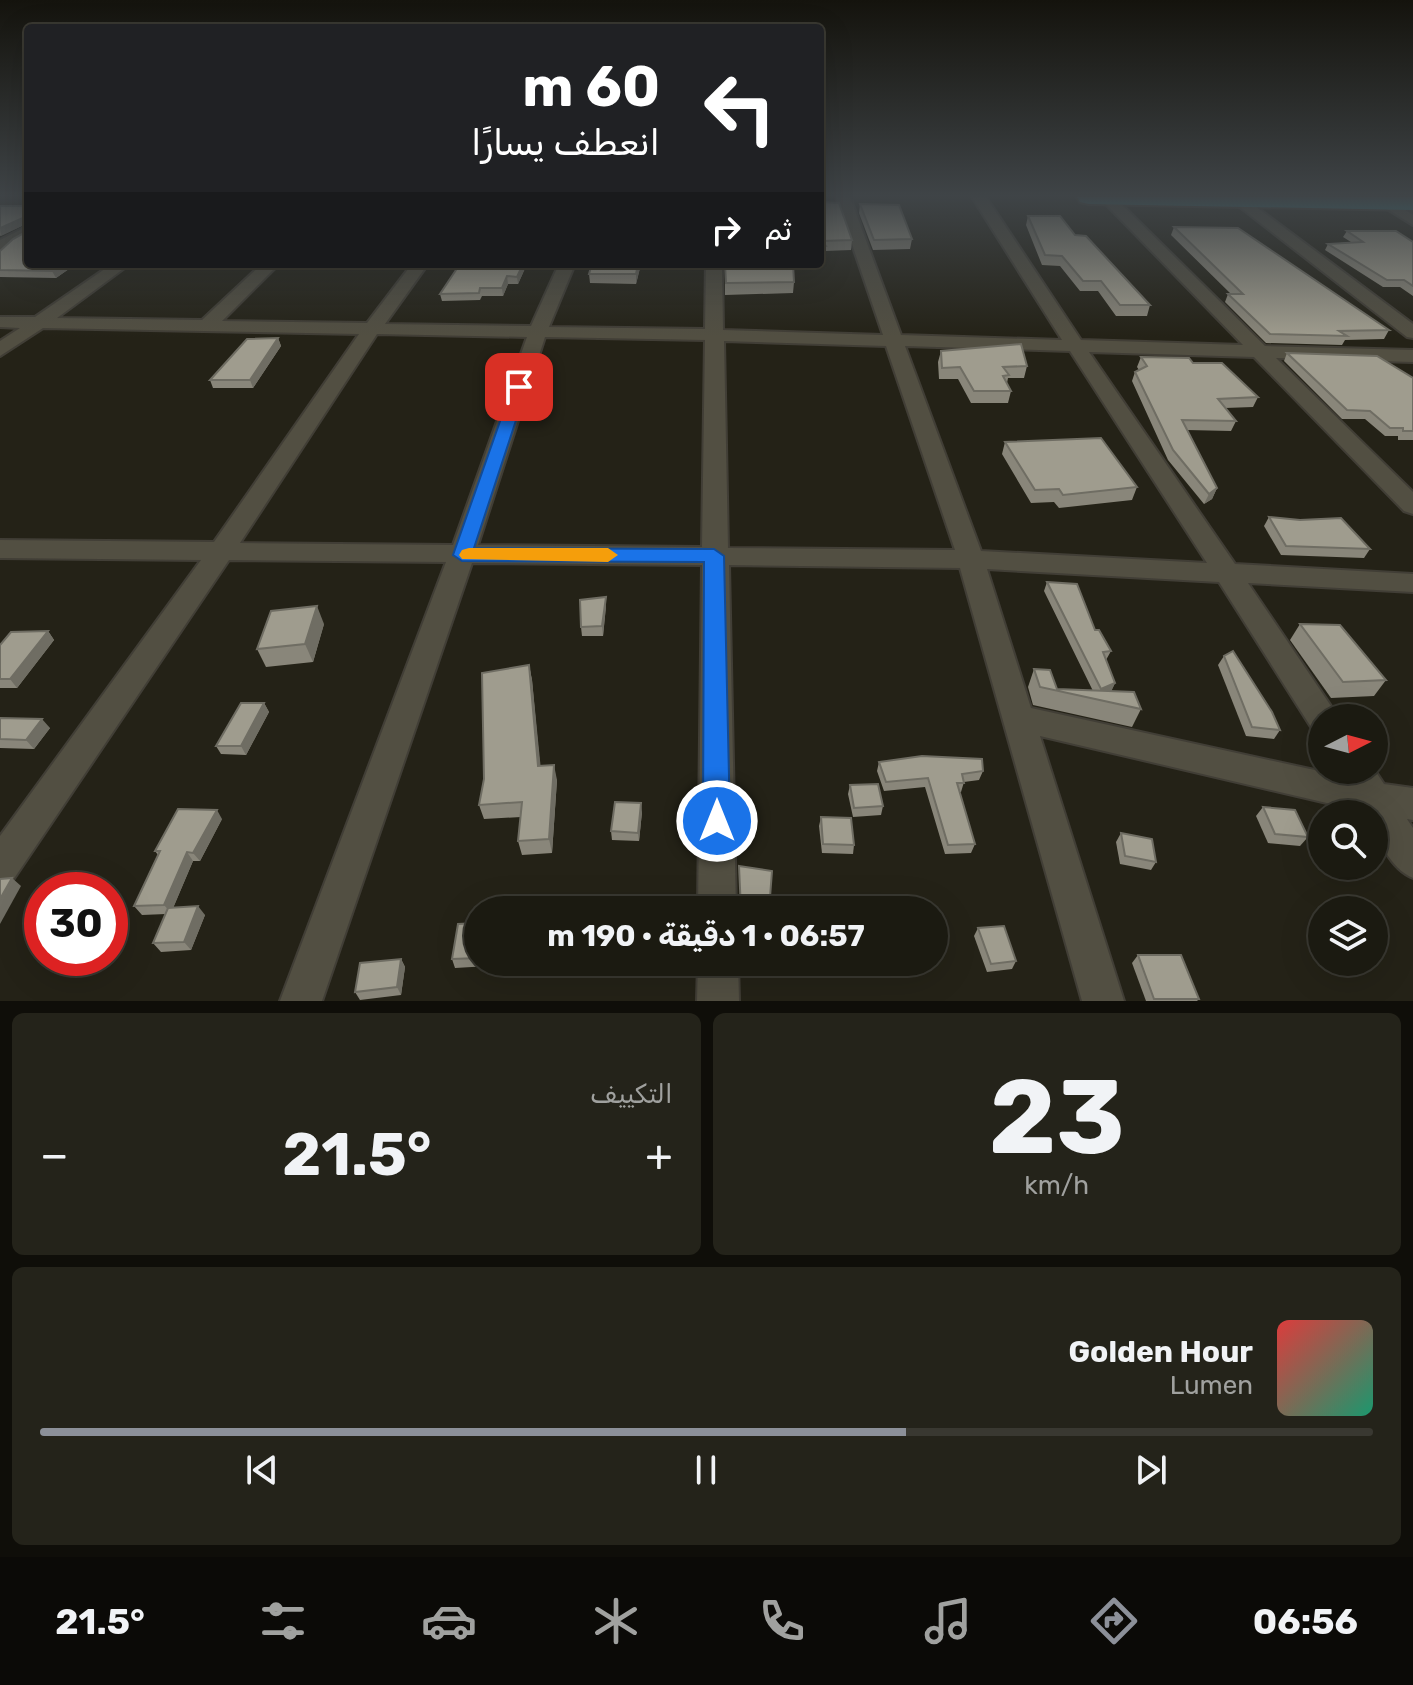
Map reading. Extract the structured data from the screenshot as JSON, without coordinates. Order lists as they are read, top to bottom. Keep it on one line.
{"north":"right","page":{"turn":["60 m","انعطف يسارًا"],"then":"ثم","limit":"30","trip":"06:57 · 1 دقيقة · 190 m","tile":[["23","km/h"],"التكييف"],"heat":["−","21.5°","+"],"song":["Golden Hour","Lumen"],"tabs":["06:56","21.5°"]}}
